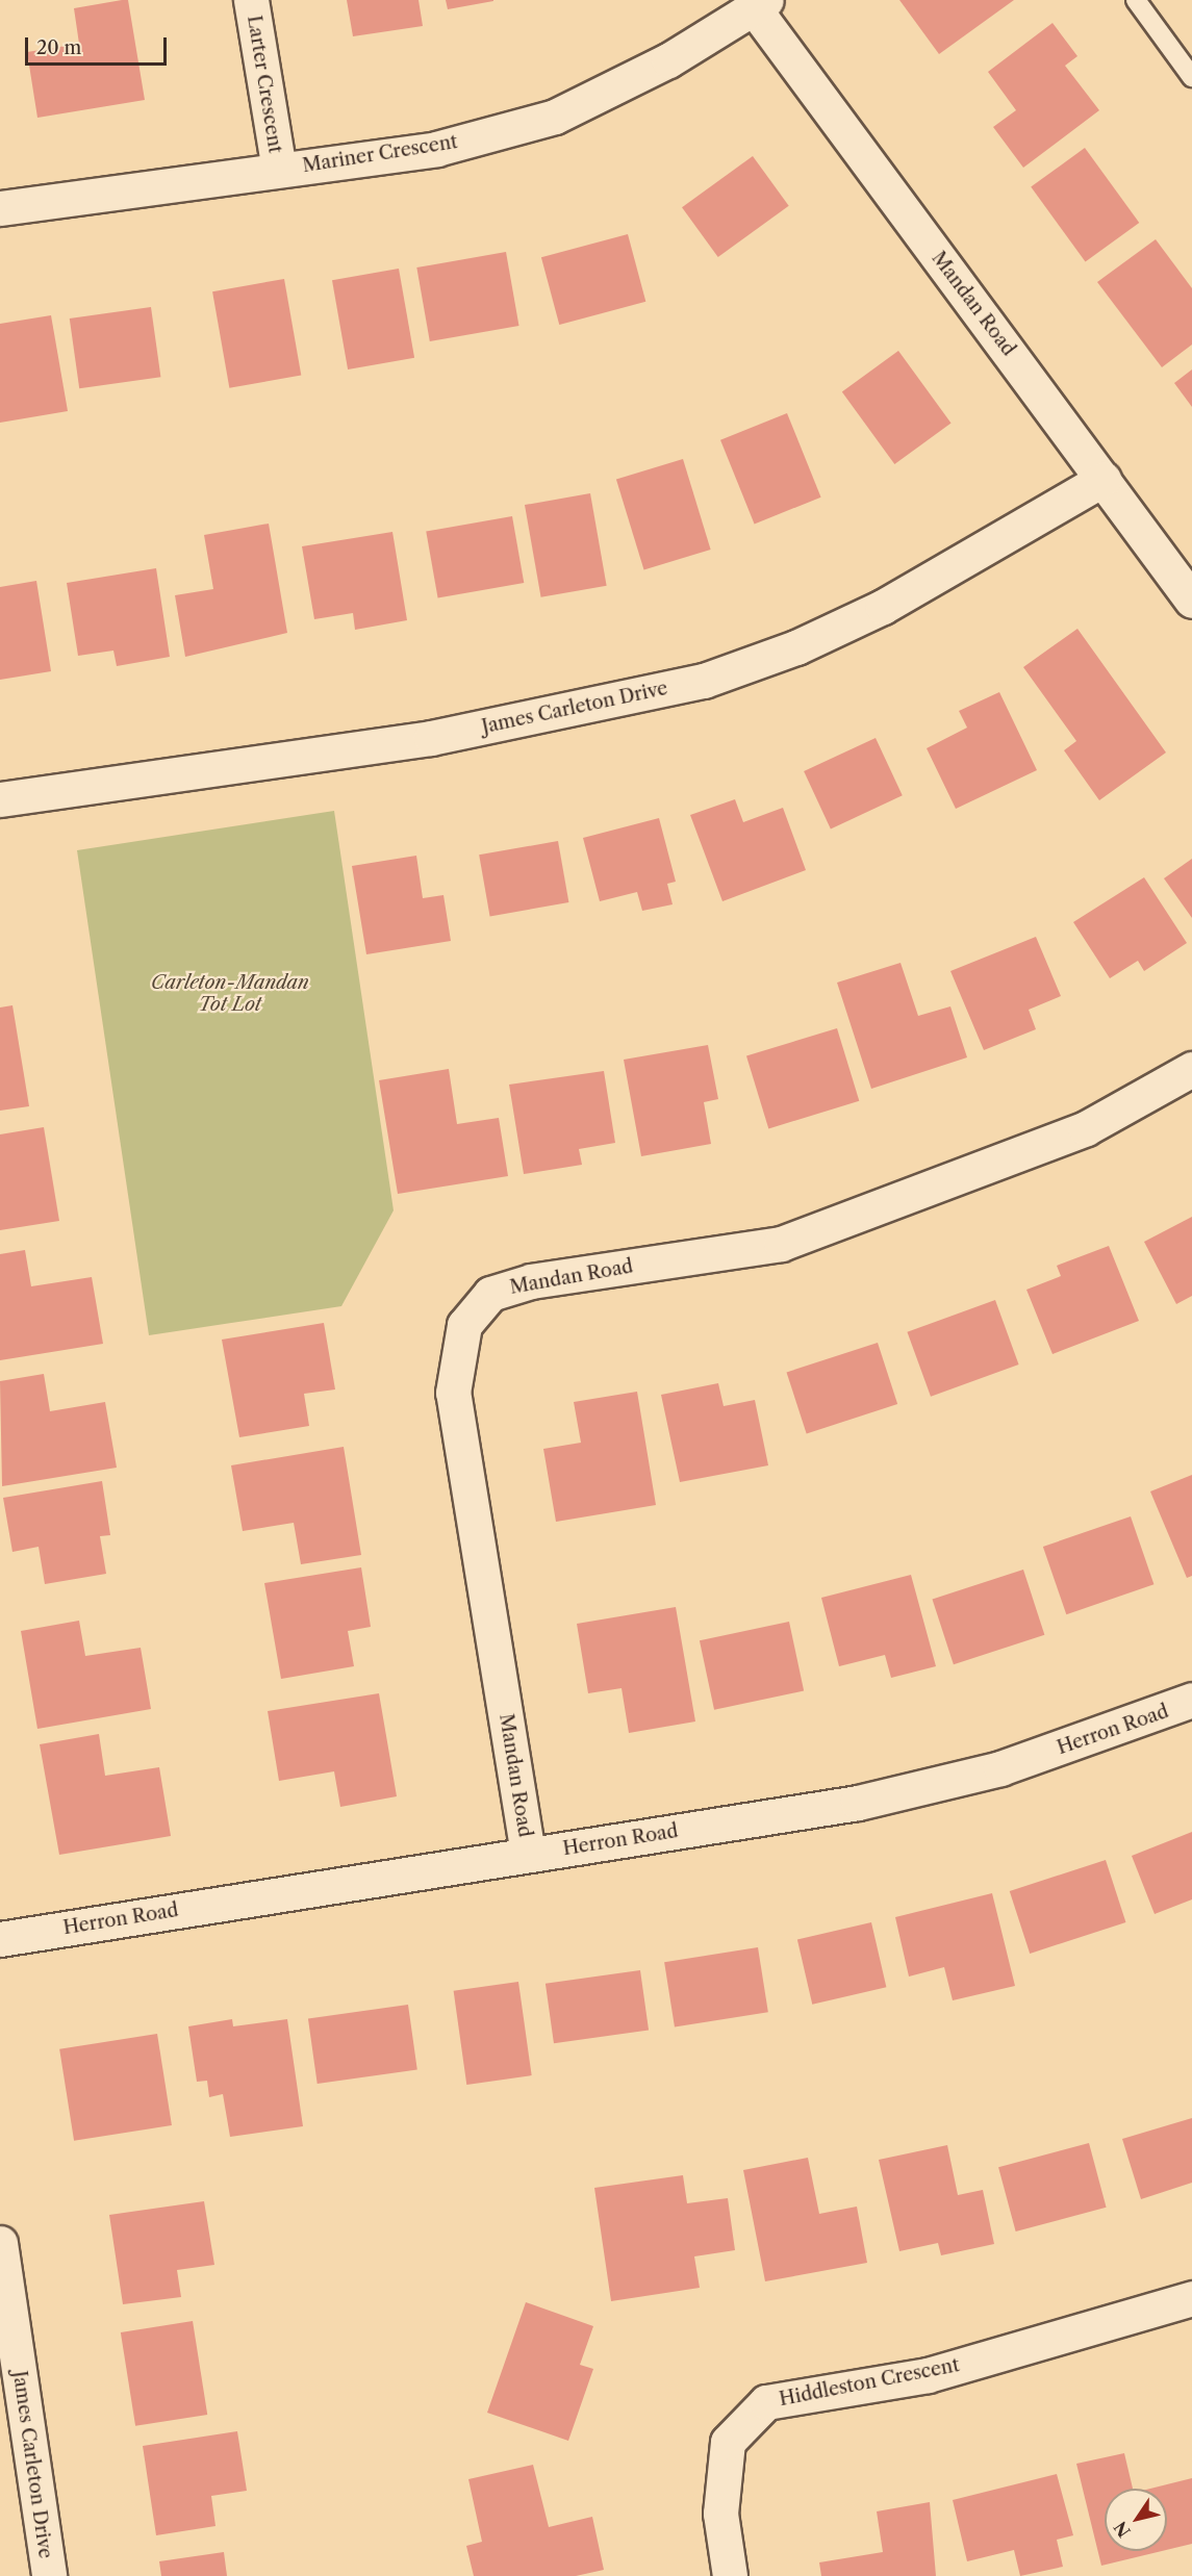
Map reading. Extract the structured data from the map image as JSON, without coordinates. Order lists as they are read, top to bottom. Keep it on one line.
{"streets":{"street":["Larter Crescent","Mariner Crescent","Mandan Road","James Carleton Drive","Herron Road","Hiddleston Crescent"]},"crossings":[["Larter Crescent","Mariner Crescent"],["Mariner Crescent","Mandan Road"],["Mandan Road","James Carleton Drive"],["Mandan Road","Herron Road"]],"parks":["Carleton-Mandan Tot Lot"],"scale_bar":"20 m","north":"bottom left"}
